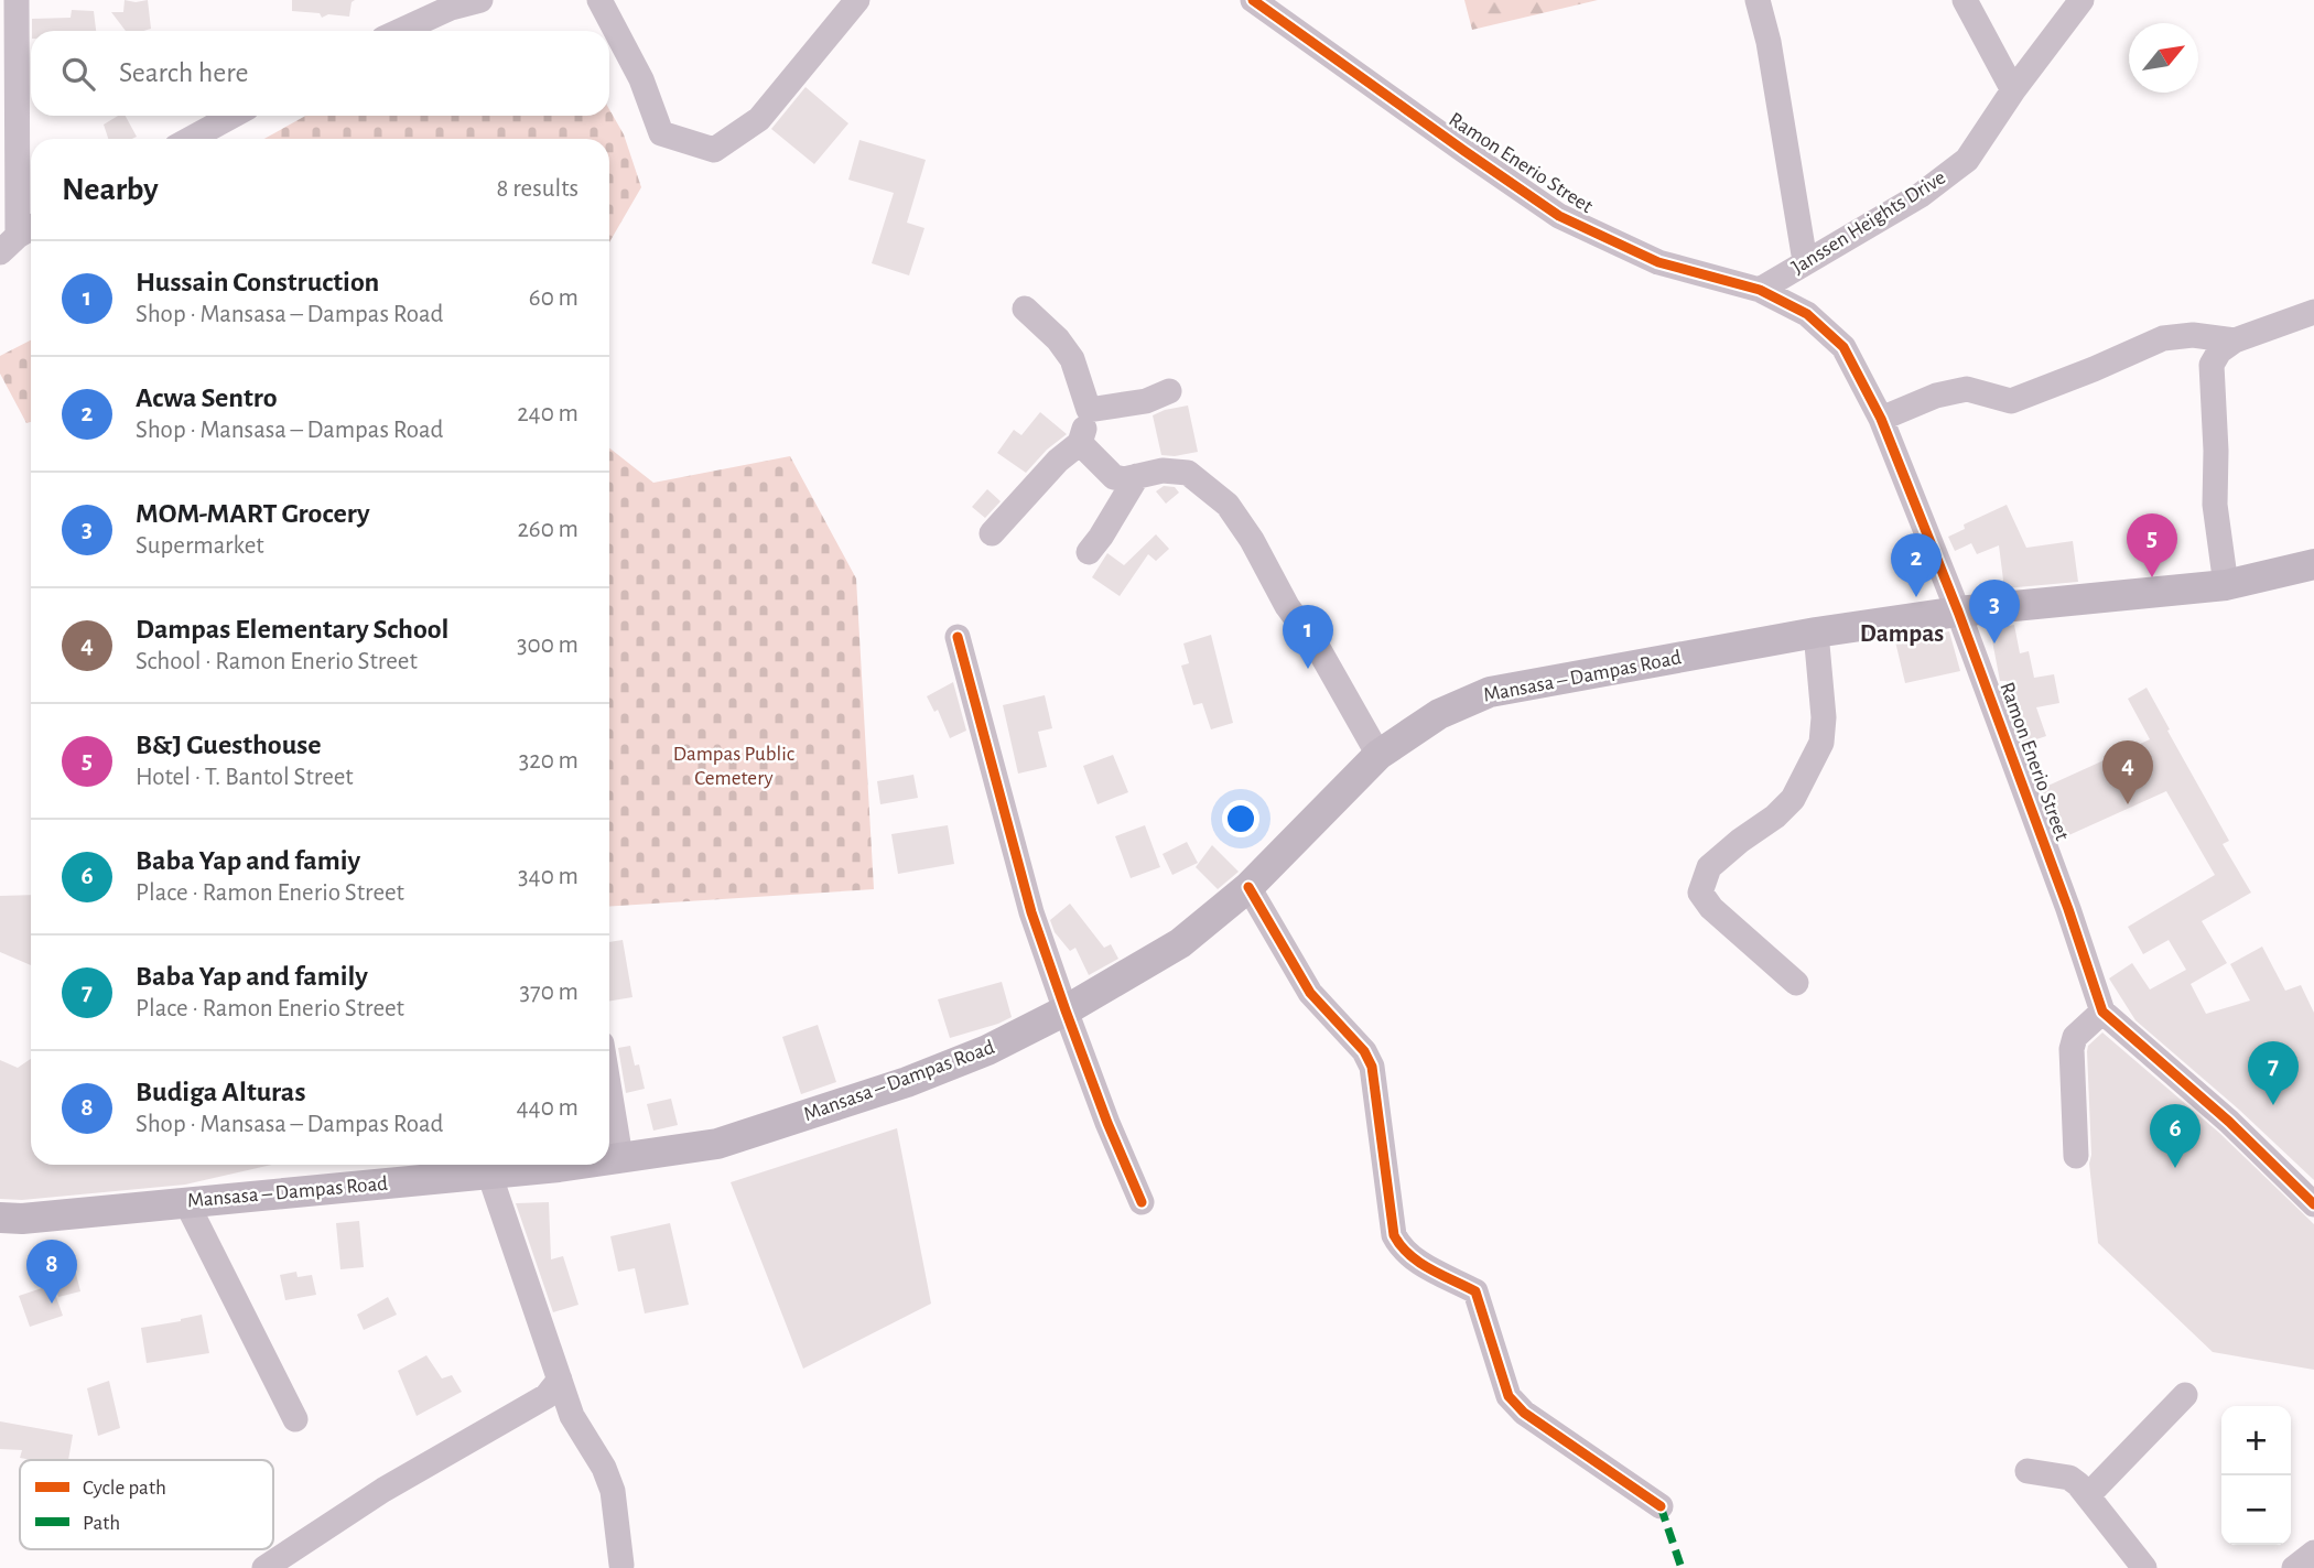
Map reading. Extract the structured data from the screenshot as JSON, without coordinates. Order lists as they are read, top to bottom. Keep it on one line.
{"streets":{"main road":["Mansasa – Dampas Road"],"street":["Ramon Enerio Street","Janssen Heights Drive"]},"crossings":[["Ramon Enerio Street","Janssen Heights Drive"],["Ramon Enerio Street","Mansasa – Dampas Road"]],"districts":["Dampas"],"parks":["Dampas Public Cemetery"],"legend":["Cycle path","Path"],"north":"top right","page":{"search":"Search here","heading":["Nearby","8 results"],"list":[{"mark":"1","name":"Hussain Construction","note":"Shop · Mansasa – Dampas Road","value":"60 m"},{"mark":"2","name":"Acwa Sentro","note":"Shop · Mansasa – Dampas Road","value":"240 m"},{"mark":"3","name":"MOM-MART Grocery","note":"Supermarket","value":"260 m"},{"mark":"4","name":"Dampas Elementary School","note":"School · Ramon Enerio Street","value":"300 m"},{"mark":"5","name":"B&J Guesthouse","note":"Hotel · T. Bantol Street","value":"320 m"},{"mark":"6","name":"Baba Yap and famiy","note":"Place · Ramon Enerio Street","value":"340 m"},{"mark":"7","name":"Baba Yap and family","note":"Place · Ramon Enerio Street","value":"370 m"},{"mark":"8","name":"Budiga Alturas","note":"Shop · Mansasa – Dampas Road","value":"440 m"}],"pins":["5","2","3","1","4","7","6","8"],"map_buttons":["+","−"]}}
